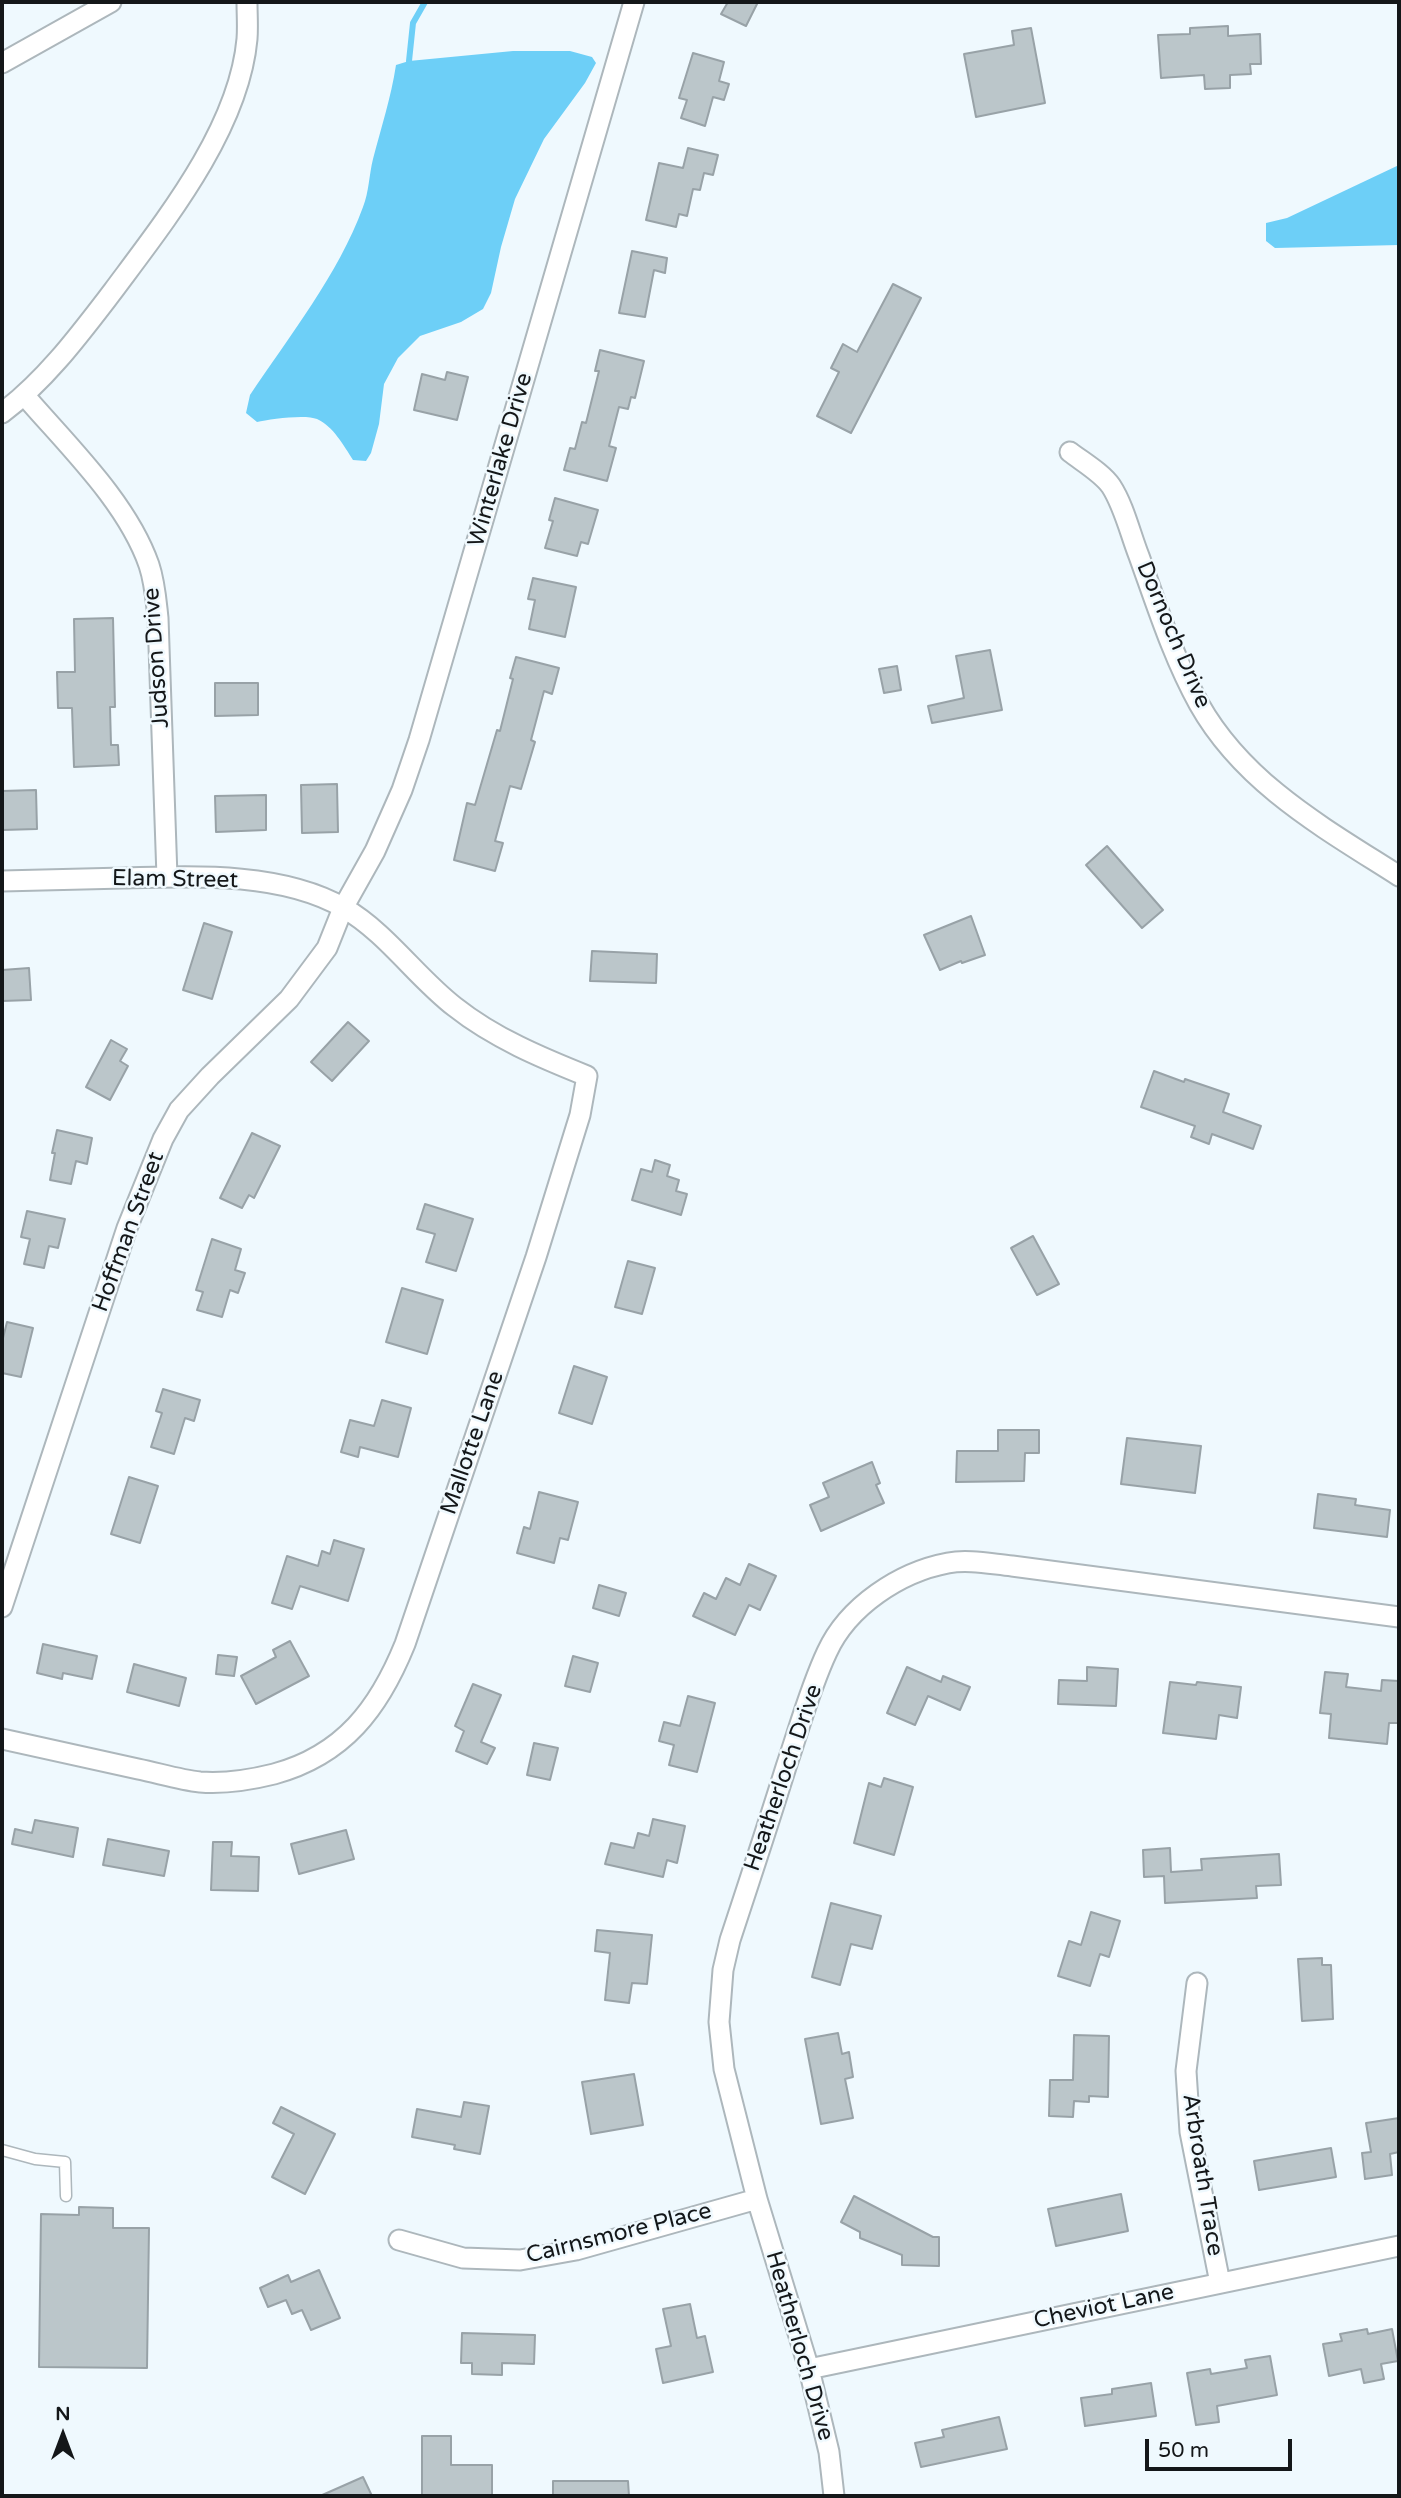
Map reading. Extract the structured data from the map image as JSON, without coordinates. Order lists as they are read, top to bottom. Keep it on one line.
{"streets":{"street":["Winterlake Drive","Dornoch Drive","Judson Drive","Elam Street","Hoffman Street","Mallotte Lane","Heatherloch Drive","Arbroath Trace","Cairnsmore Place","Cheviot Lane"]},"crossings":[["Winterlake Drive","Elam Street"],["Winterlake Drive","Hoffman Street"],["Winterlake Drive","Mallotte Lane"],["Judson Drive","Elam Street"],["Elam Street","Hoffman Street"],["Elam Street","Mallotte Lane"],["Hoffman Street","Mallotte Lane"],["Heatherloch Drive","Cairnsmore Place"],["Heatherloch Drive","Cheviot Lane"],["Arbroath Trace","Cheviot Lane"]],"scale_bar":"50 m","north":"top"}
